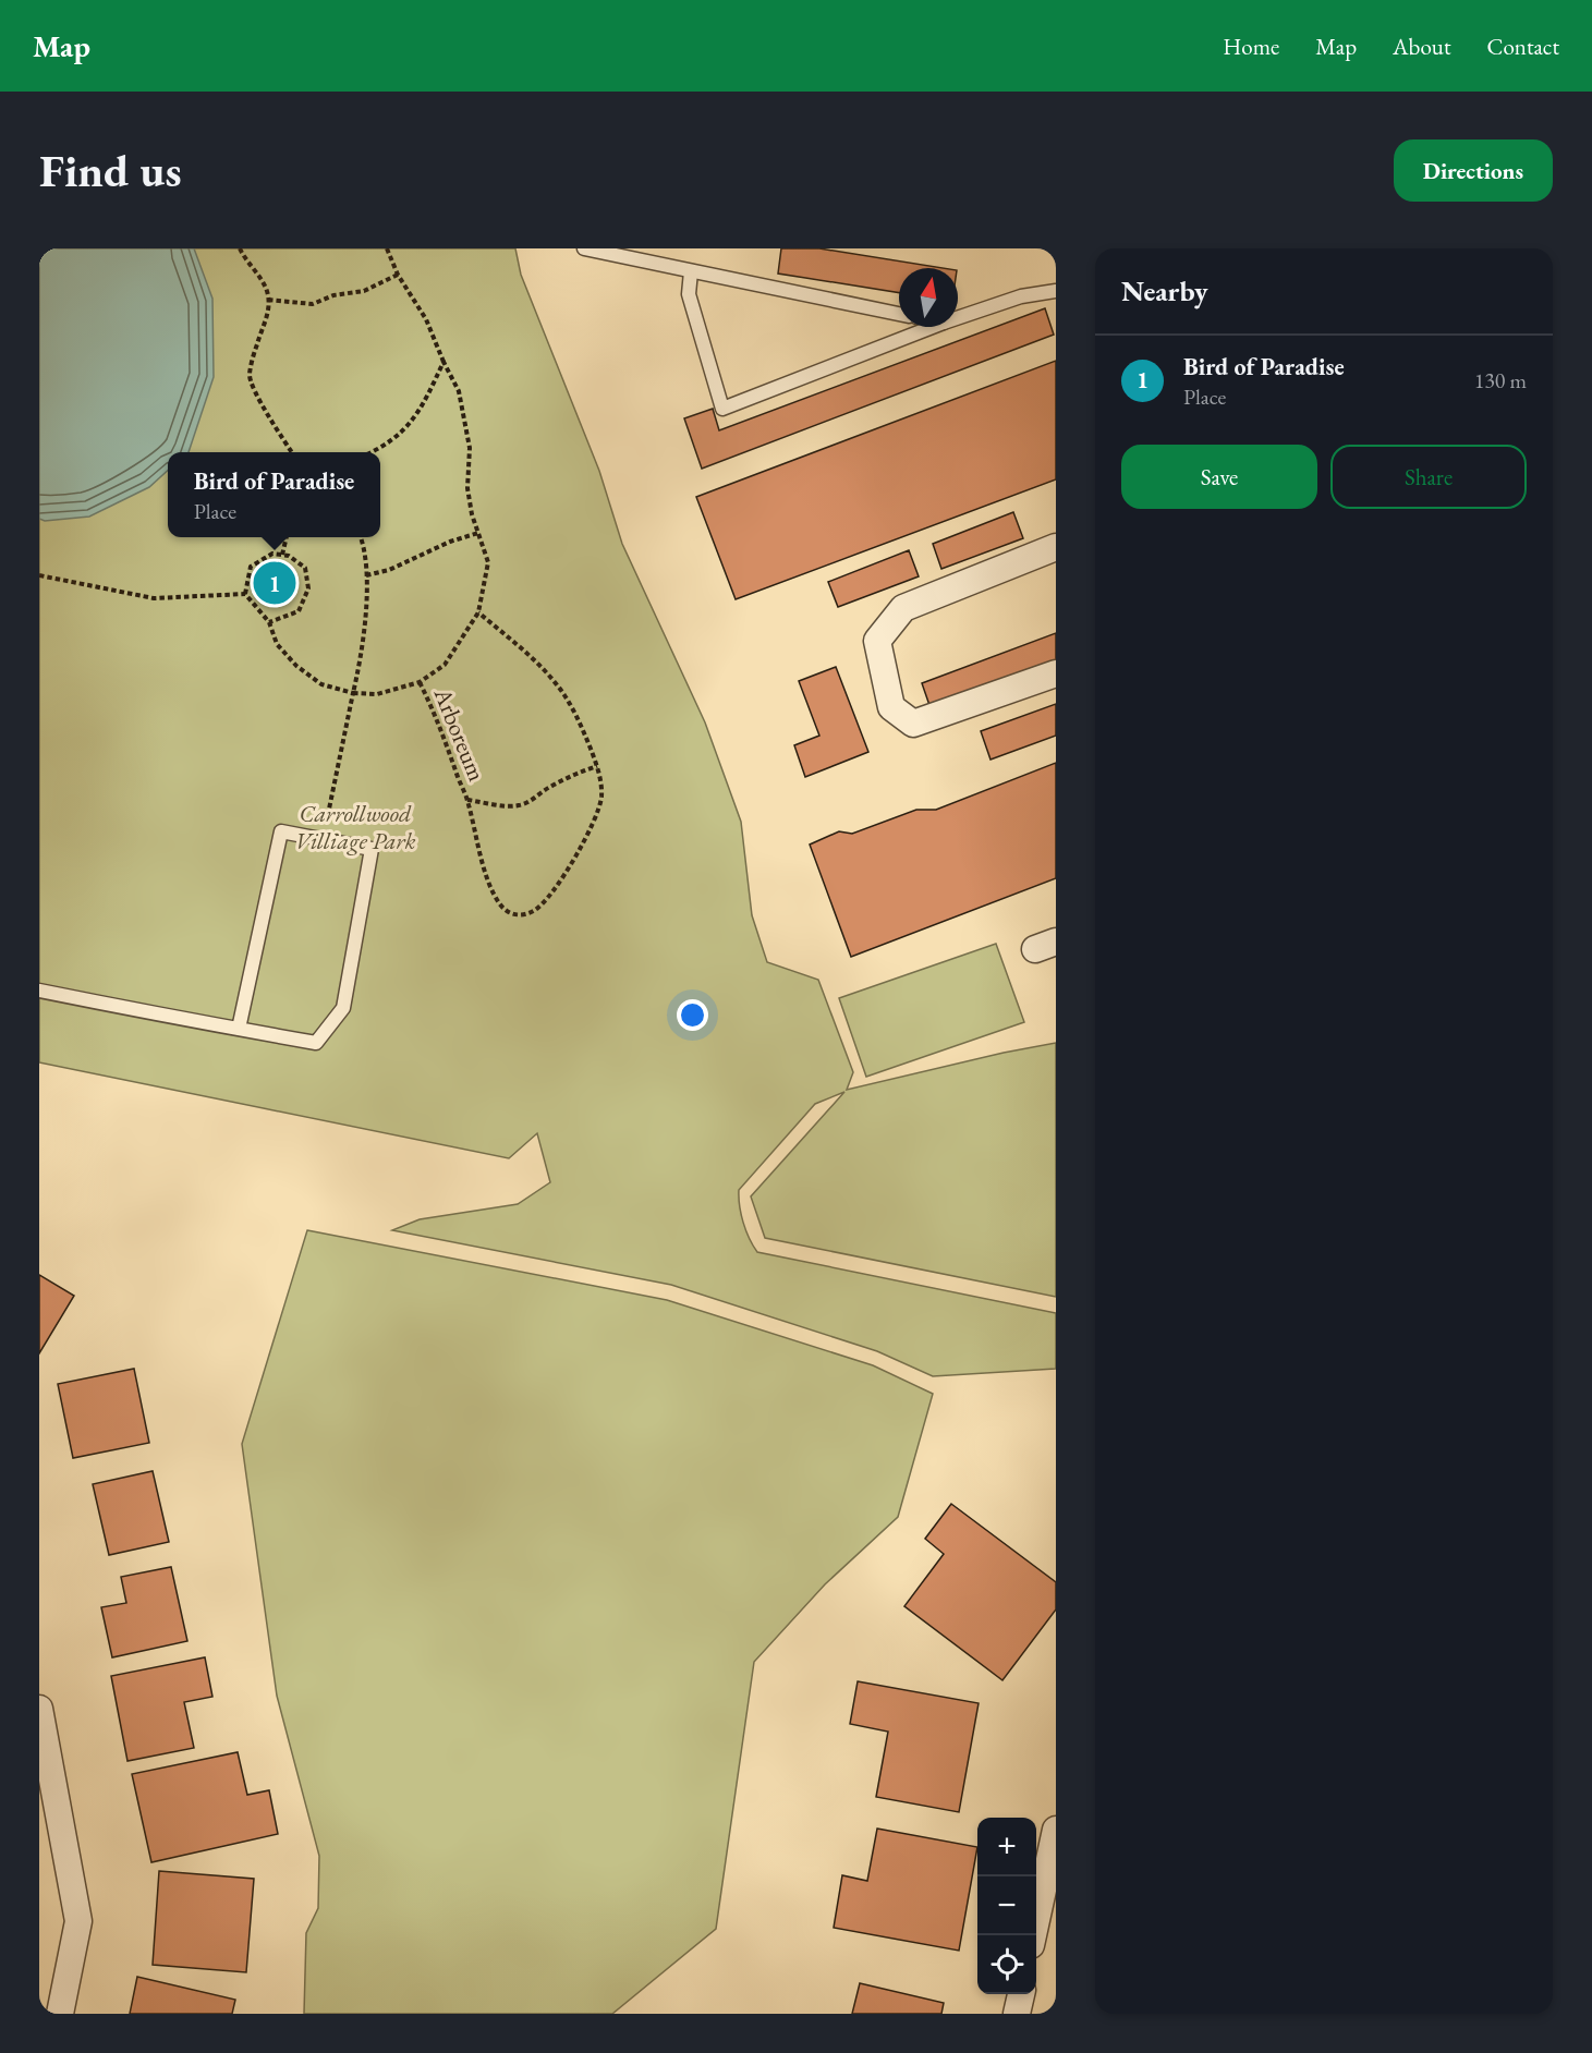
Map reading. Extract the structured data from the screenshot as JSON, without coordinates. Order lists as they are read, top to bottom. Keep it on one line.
{"streets":{"path":["Arboreum"]},"parks":["Carrollwood Villiage Park"],"north":"top","page":{"header":"Map","nav":["Home","Map","About","Contact"],"buttons":["Directions",["Save","Share"]],"title":"Find us","heading":"Nearby","list":[{"mark":"1","name":"Bird of Paradise","note":"Place","value":"130 m"}],"popup":["Bird of Paradise","Place"],"pins":"1","map_buttons":["+","−"]}}
